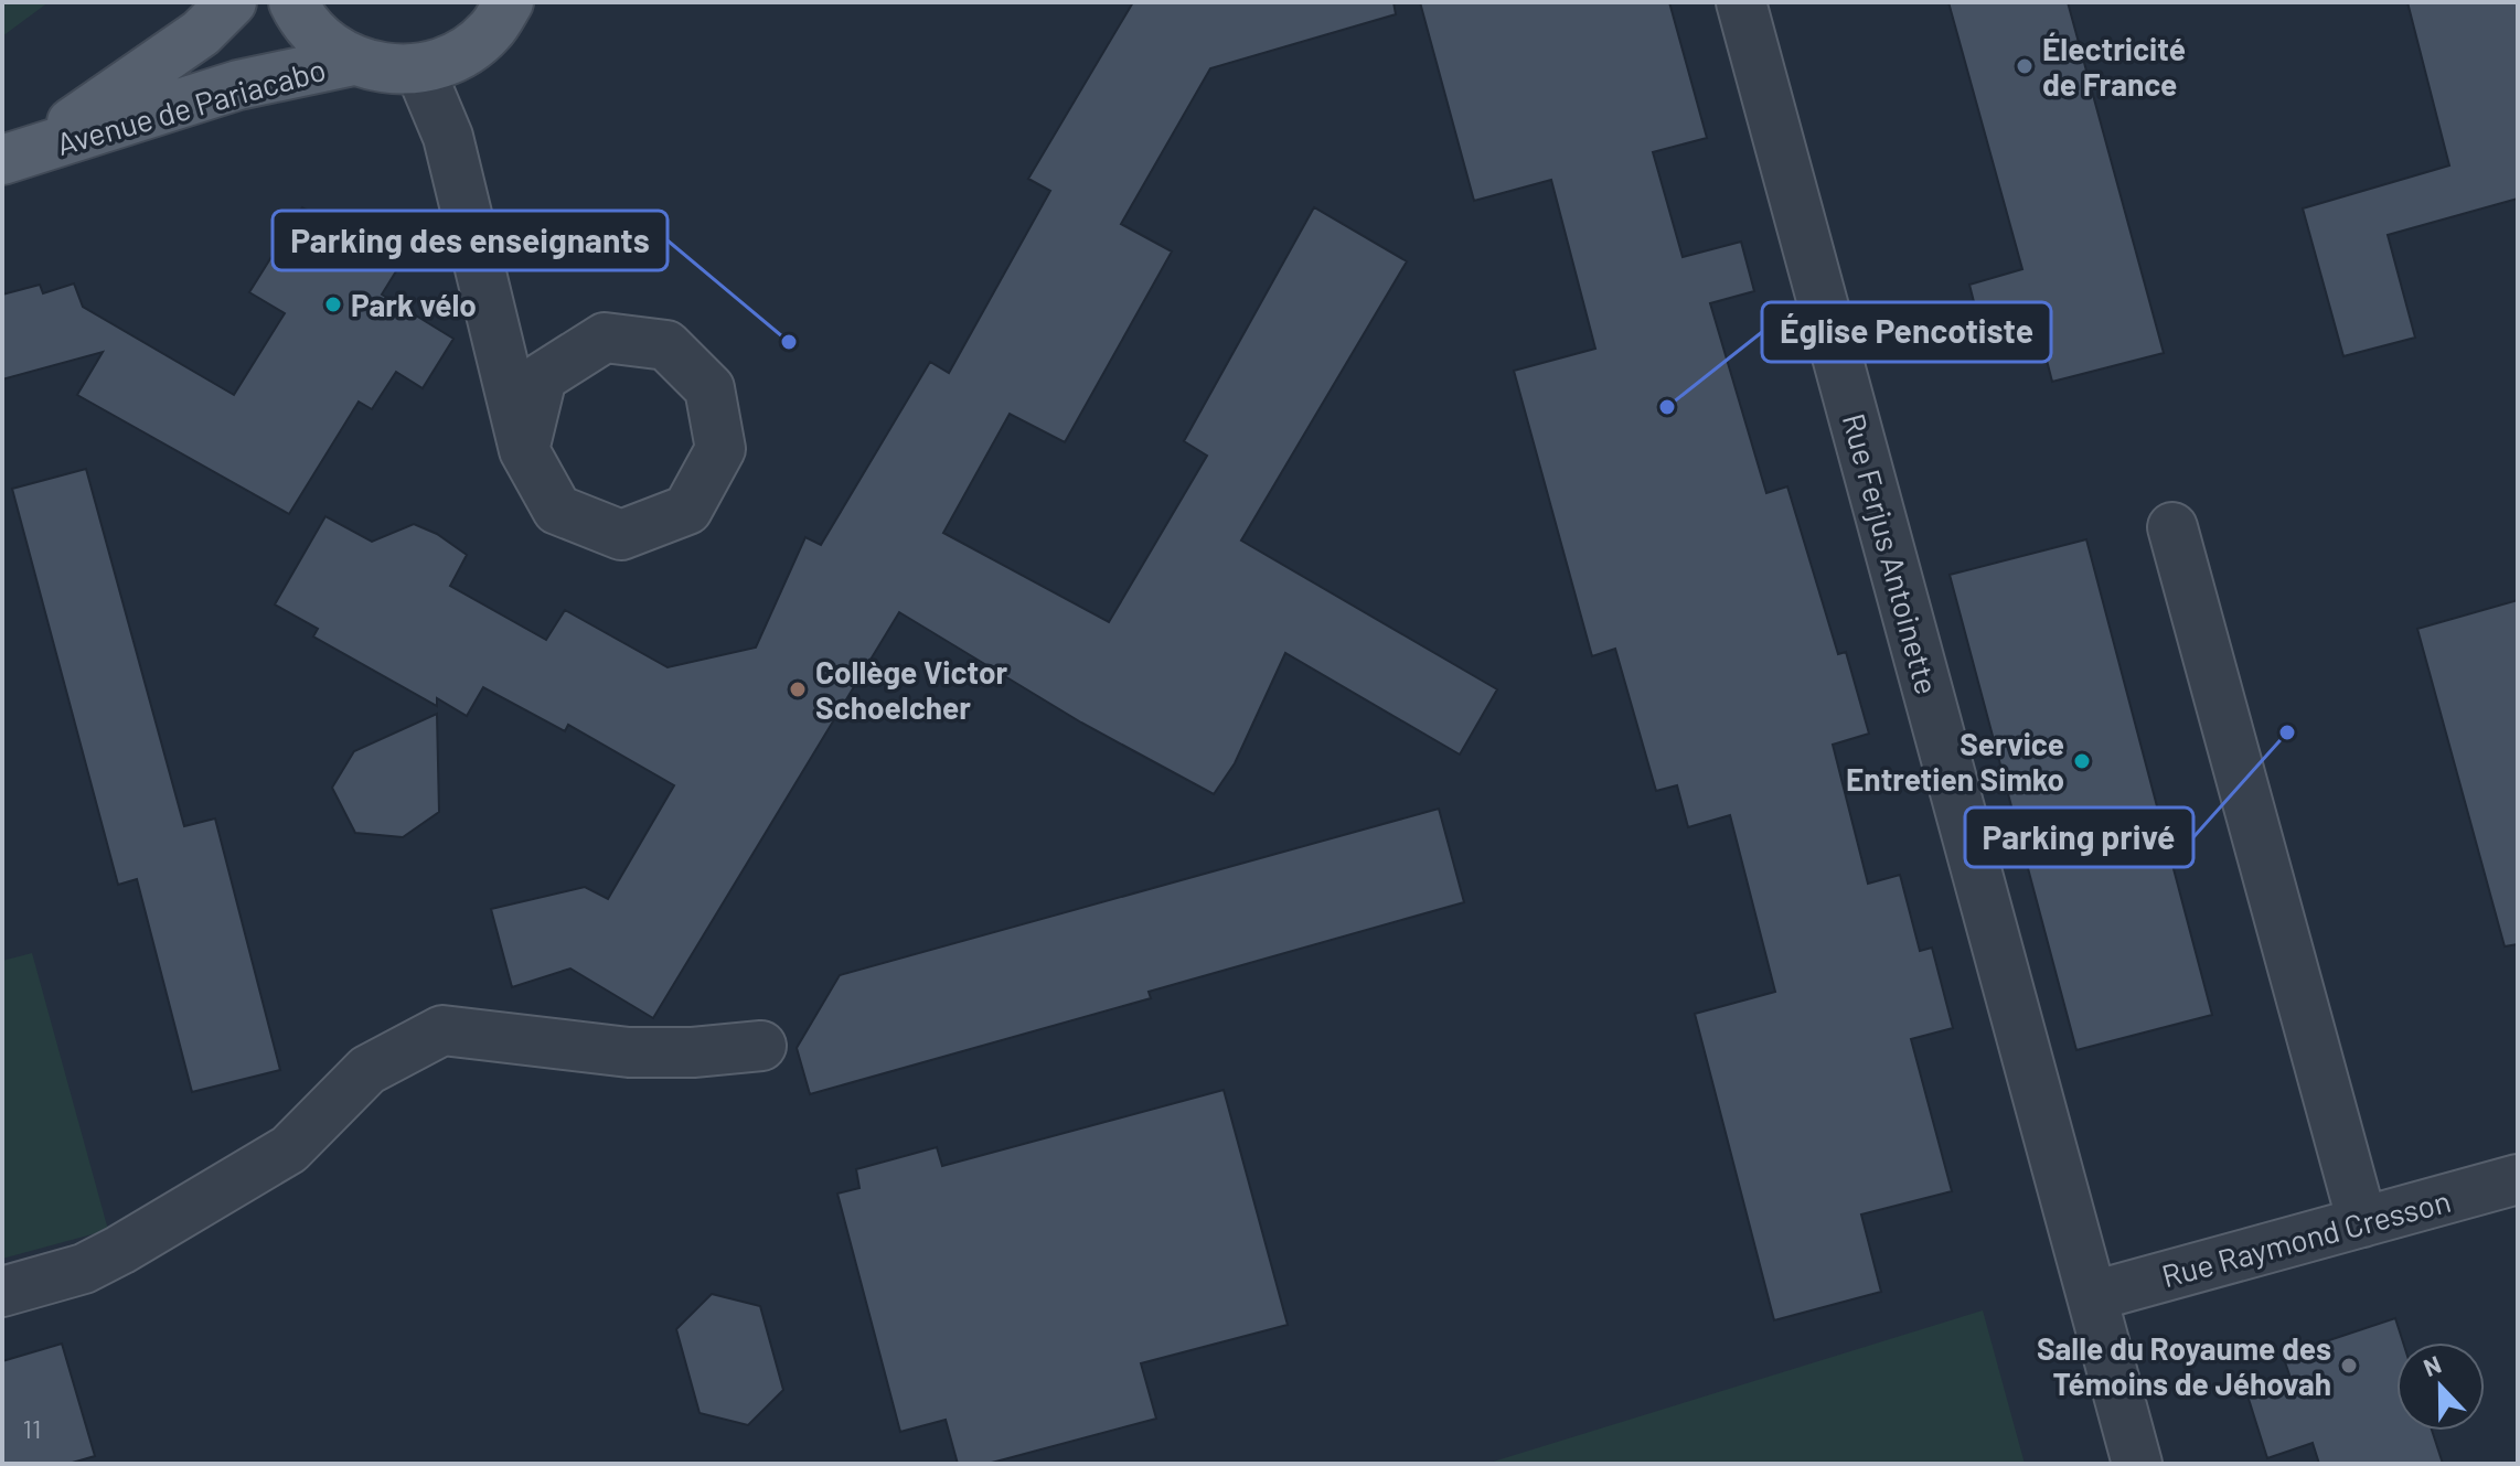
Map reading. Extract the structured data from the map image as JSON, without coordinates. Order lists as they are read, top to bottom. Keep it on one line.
{"streets":{"main road":["Avenue de Pariacabo"],"street":["Rue Ferjus Antoinette","Rue Raymond Cresson"]},"crossings":[["Rue Ferjus Antoinette","Rue Raymond Cresson"]],"places":["Électricité de France","Park vélo","Parking des enseignants","Église Pencotiste","Collège Victor Schoelcher","Parking privé","Service Entretien Simko","Salle du Royaume des Témoins de Jéhovah"],"house_numbers":["11"],"north":"top"}
